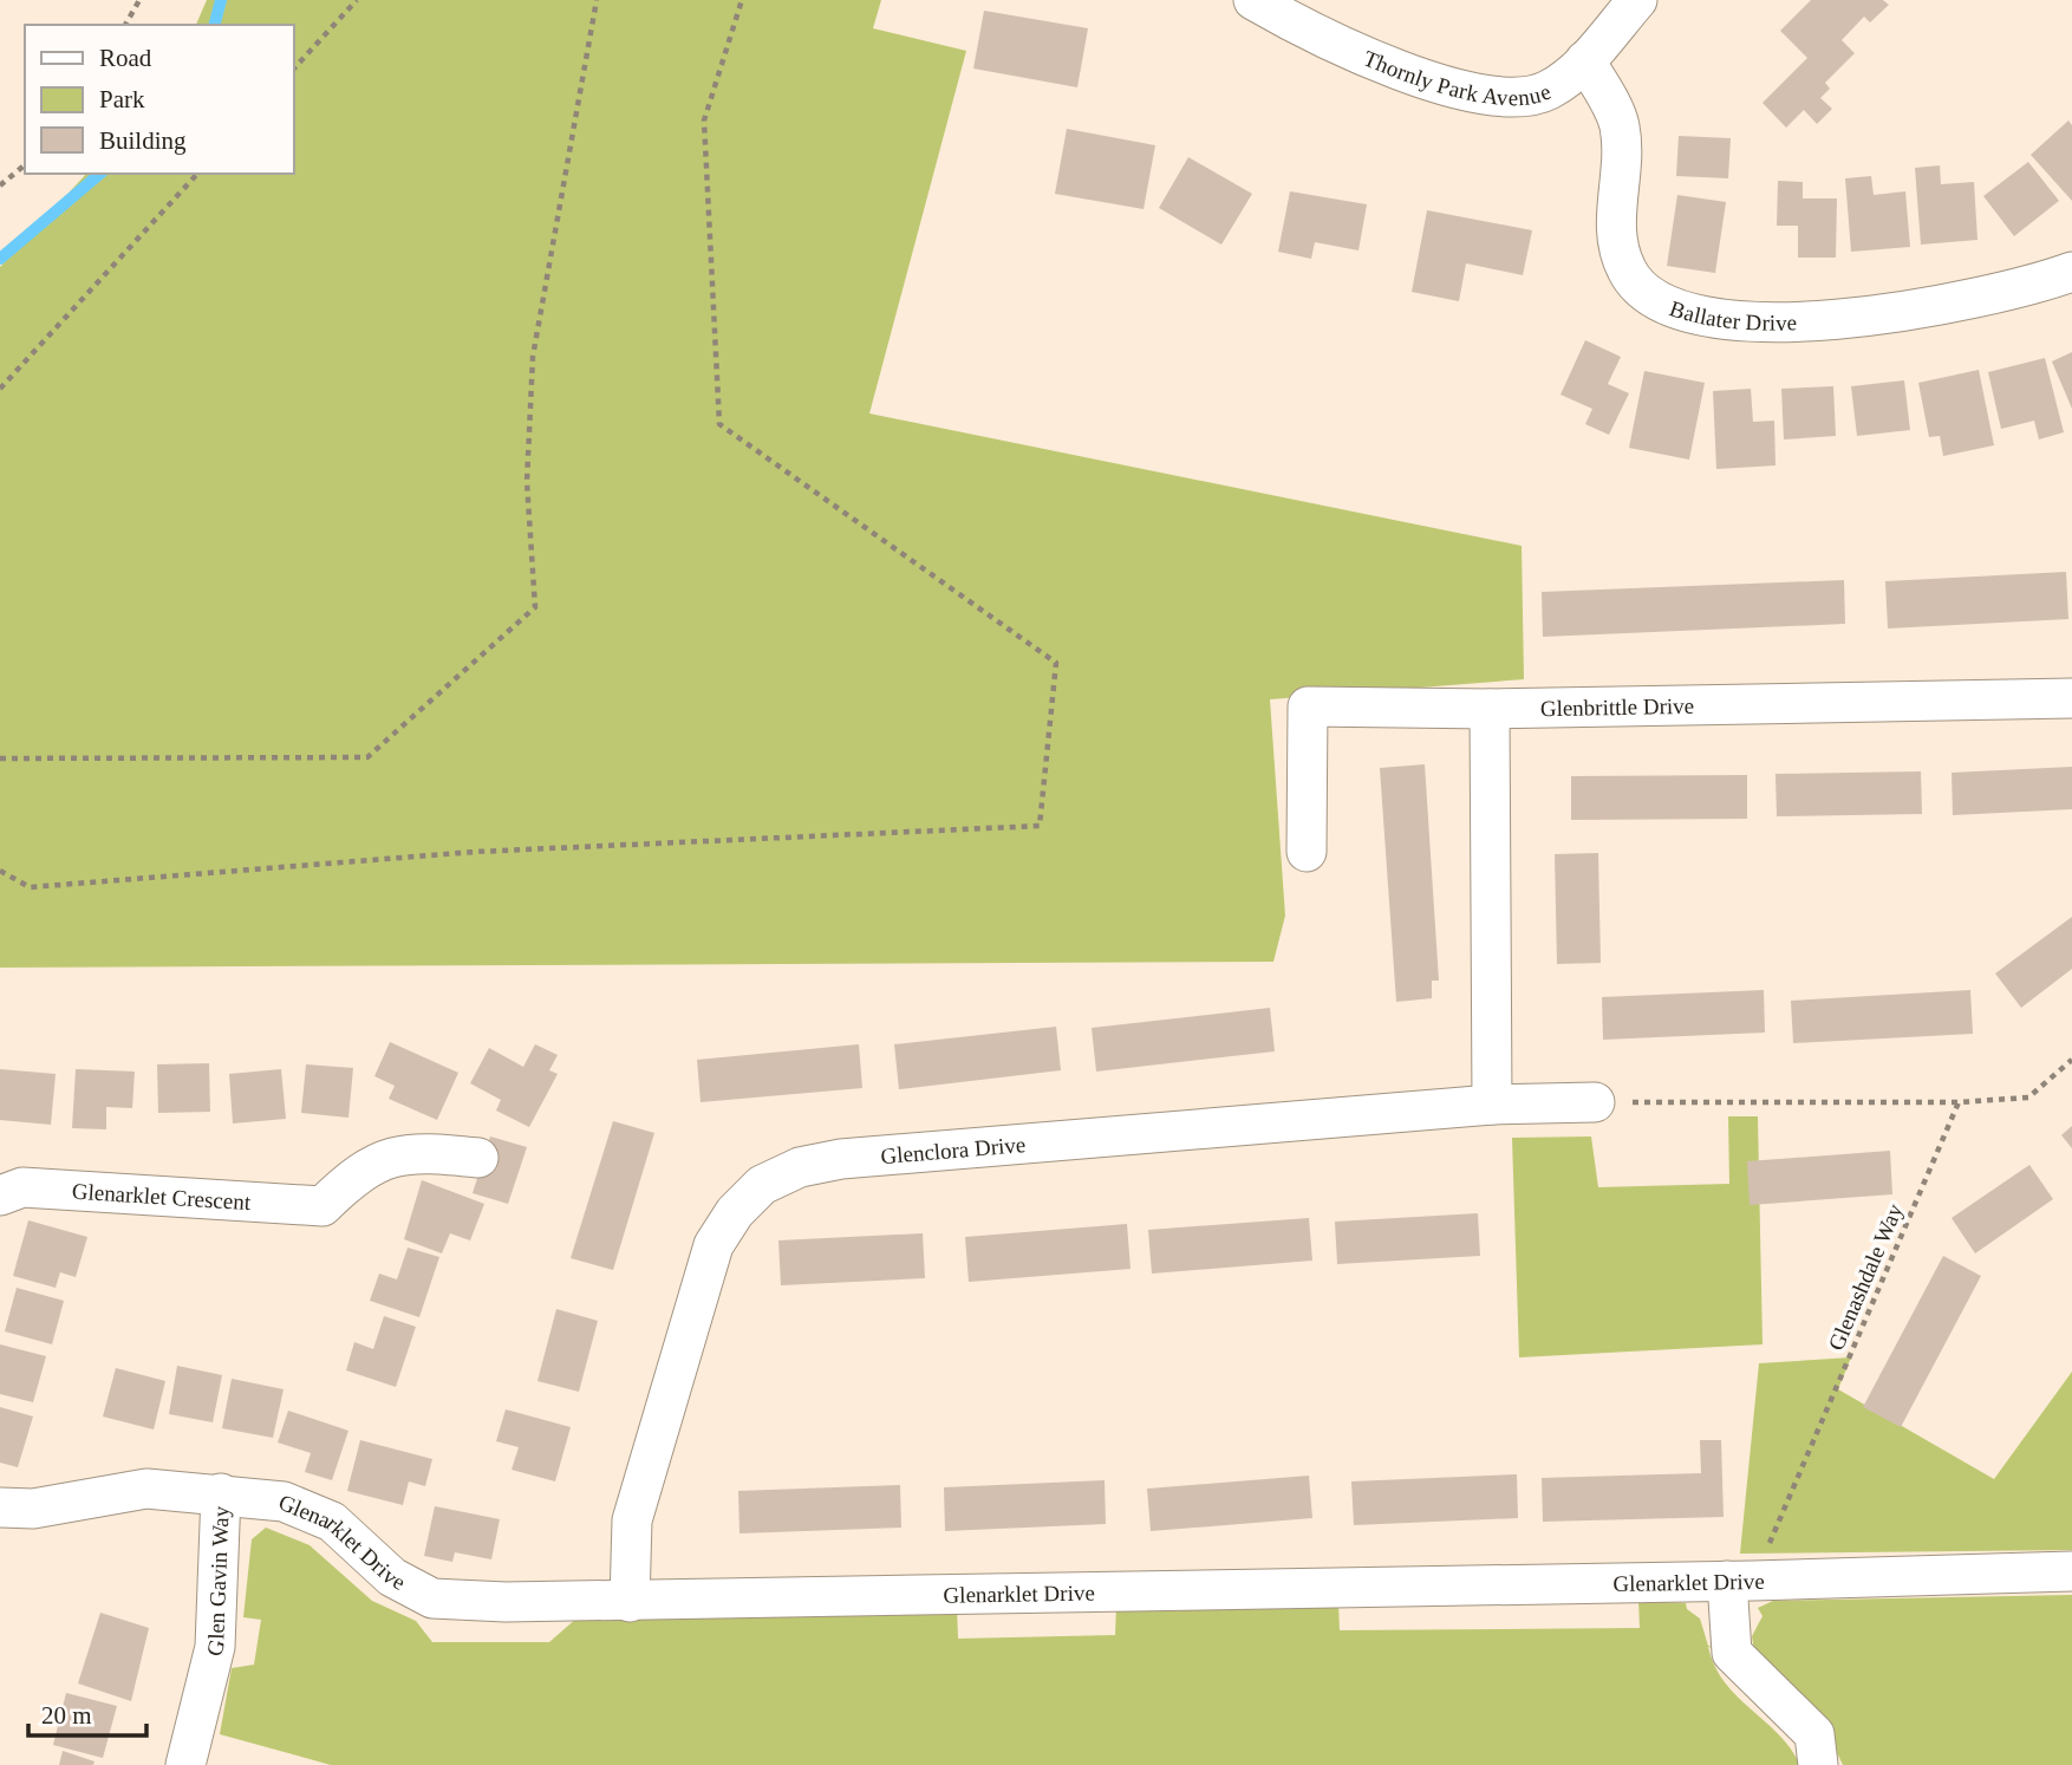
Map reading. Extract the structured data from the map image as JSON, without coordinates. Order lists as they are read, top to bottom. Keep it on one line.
{"streets":{"street":["Thornly Park Avenue","Ballater Drive","Glenbrittle Drive","Glenclora Drive","Glenarklet Crescent","Glenarklet Drive","Glen Gavin Way"],"path":["Glenashdale Way"]},"crossings":[["Thornly Park Avenue","Ballater Drive"],["Glenclora Drive","Glenarklet Drive"],["Glenashdale Way","Glenarklet Drive"],["Glenarklet Drive","Glen Gavin Way"]],"legend":["Road","Park","Building"],"scale_bar":"20 m"}
